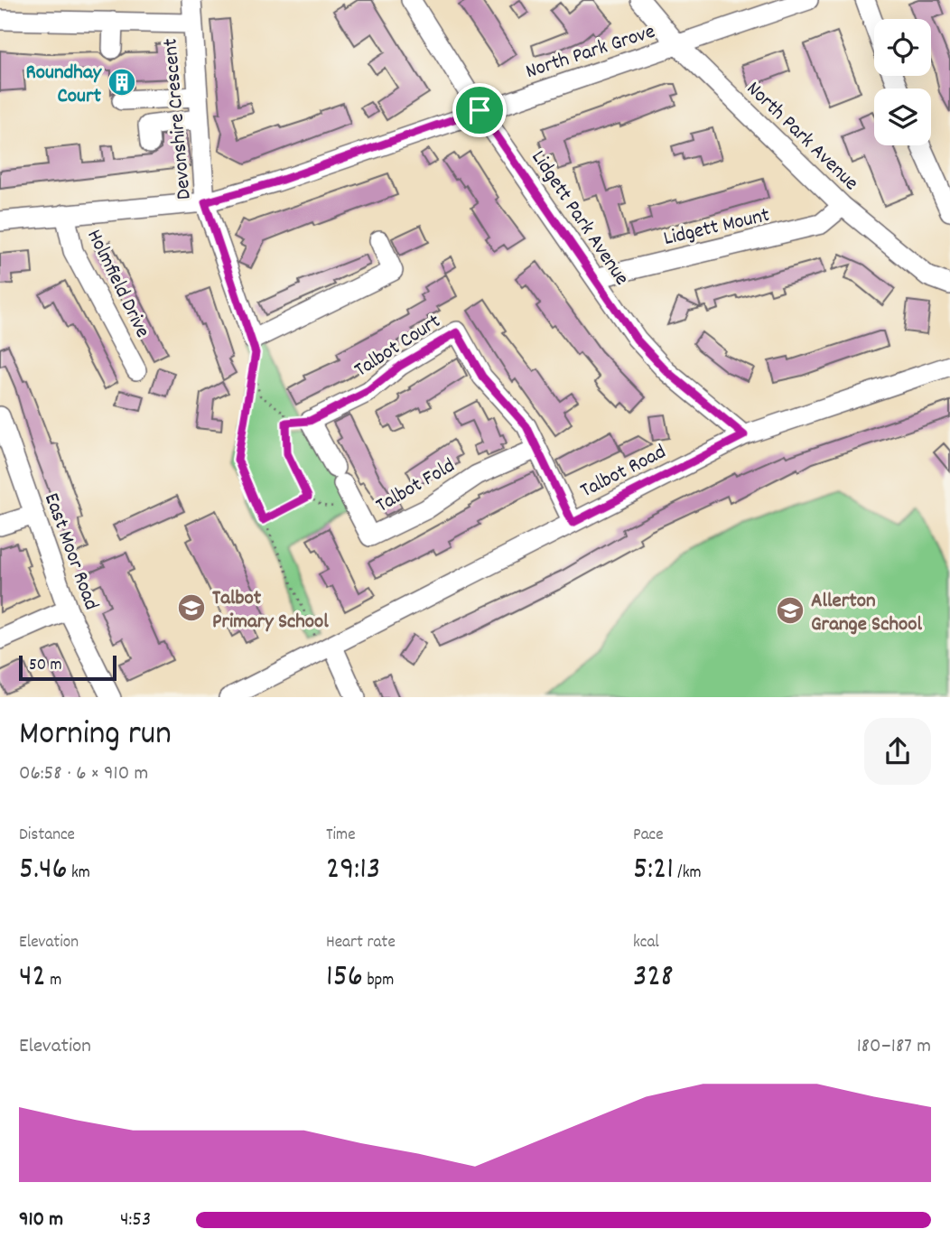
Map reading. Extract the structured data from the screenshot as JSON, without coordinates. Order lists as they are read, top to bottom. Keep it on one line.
{"streets":{"street":["North Park Grove","Devonshire Crescent","North Park Avenue","Lidgett Park Avenue","Lidgett Mount","Holmfield Drive","Talbot Court","Talbot Road","Talbot Fold","East Moor Road"]},"crossings":[["North Park Grove","Devonshire Crescent"],["North Park Grove","North Park Avenue"],["North Park Grove","Lidgett Park Avenue"],["North Park Grove","Holmfield Drive"],["North Park Avenue","Lidgett Mount"],["Lidgett Park Avenue","Lidgett Mount"],["Lidgett Park Avenue","Talbot Road"],["Talbot Court","Talbot Road"],["Talbot Court","Talbot Fold"]],"places":{"building":["Roundhay Court"],"school or university":["Talbot Primary School","Allerton Grange School"]},"scale_bar":"50 m","page":{"scale":"50 m","heading":["Morning run","06:58 · 6 × 910 m"],"stats":[["Distance","5.46 km"],["Time","29:13"],["Pace","5:21 /km"],["Elevation","42 m"],["Heart rate","156 bpm"],["kcal","328"]],"chart":["Elevation","180–187 m"],"list":[{"name":"910 m","note":"4:53"}]}}
